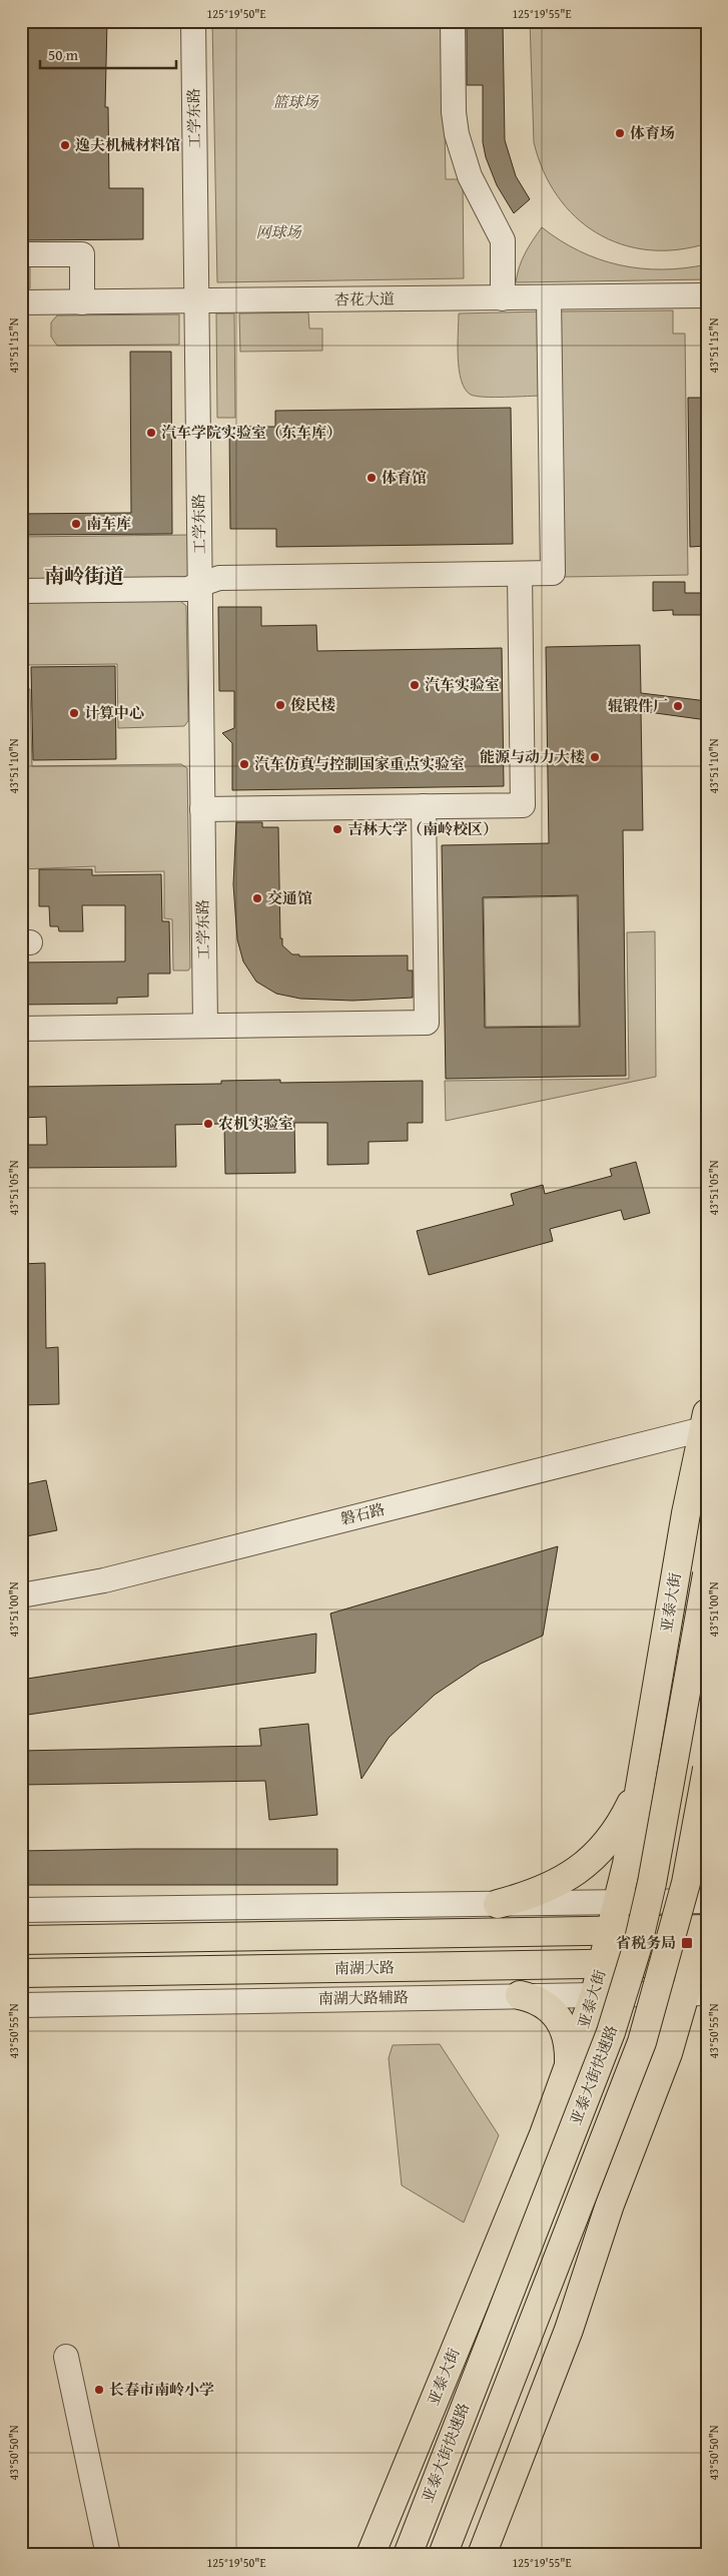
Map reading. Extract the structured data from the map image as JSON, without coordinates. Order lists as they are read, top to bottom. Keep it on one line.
{"streets":{"main road":["亚泰大街","南湖大路","亚泰大街快速路"],"street":["工学东路","杏花大道","磐石路","南湖大路辅路"]},"crossings":[["工学东路","杏花大道"],["磐石路","亚泰大街"],["亚泰大街","南湖大路"],["亚泰大街","南湖大路辅路"]],"districts":["南岭街道"],"parks":["篮球场","网球场"],"places":{"other":["体育场","逸夫机械材料馆","汽车学院实验室（东车库）","体育馆","南车库","汽车实验室","俊民楼","辊锻件厂","计算中心","能源与动力大楼","汽车仿真与控制国家重点实验室","吉林大学（南岭校区）","交通馆","农机实验室","长春市南岭小学"],"transit":["省税务局"]},"scale_bar":"50 m","coordinates":["125°19'50\"E","125°19'55\"E","43°51'15\"N","43°51'10\"N","43°51'05\"N","43°51'00\"N","43°50'55\"N","43°50'50\"N"]}
